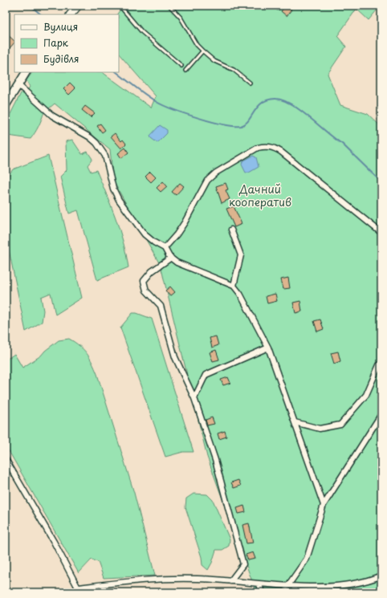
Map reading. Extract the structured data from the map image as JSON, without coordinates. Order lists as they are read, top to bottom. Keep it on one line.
{"parks":["Дачний кооператив"],"legend":["Вулиця","Парк","Будівля"]}
